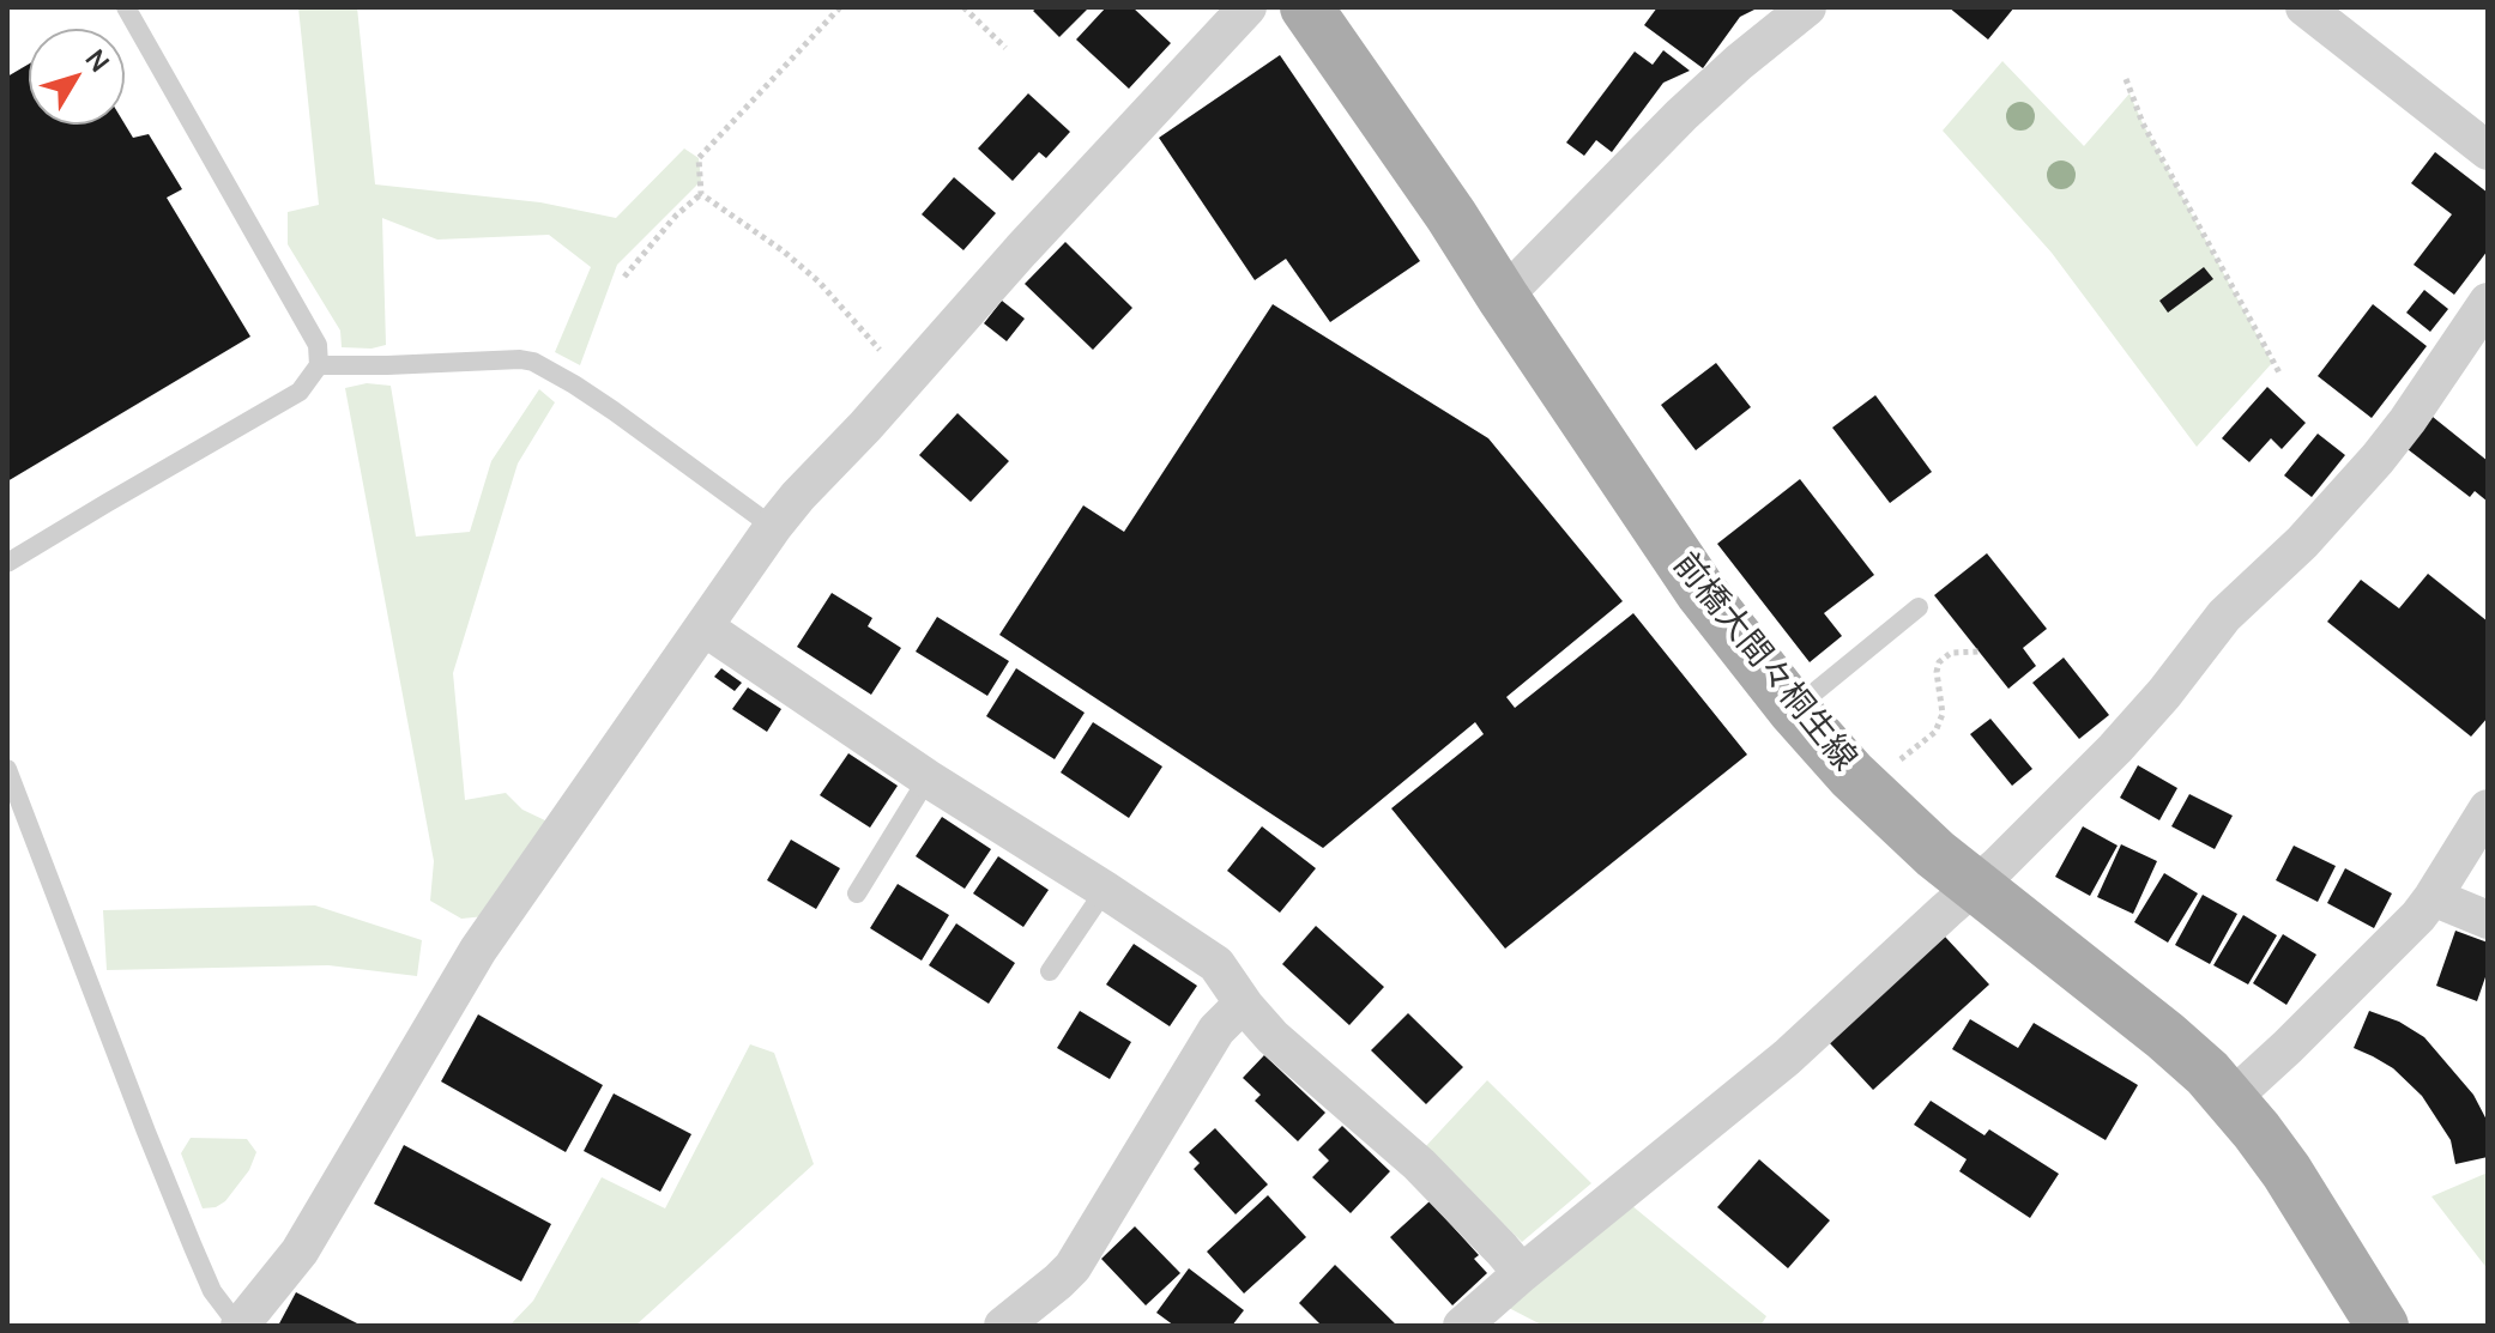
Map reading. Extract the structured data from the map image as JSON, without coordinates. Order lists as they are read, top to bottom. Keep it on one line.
{"streets":{"main road":["前橋大間々桐生線"]},"north":"top right"}
